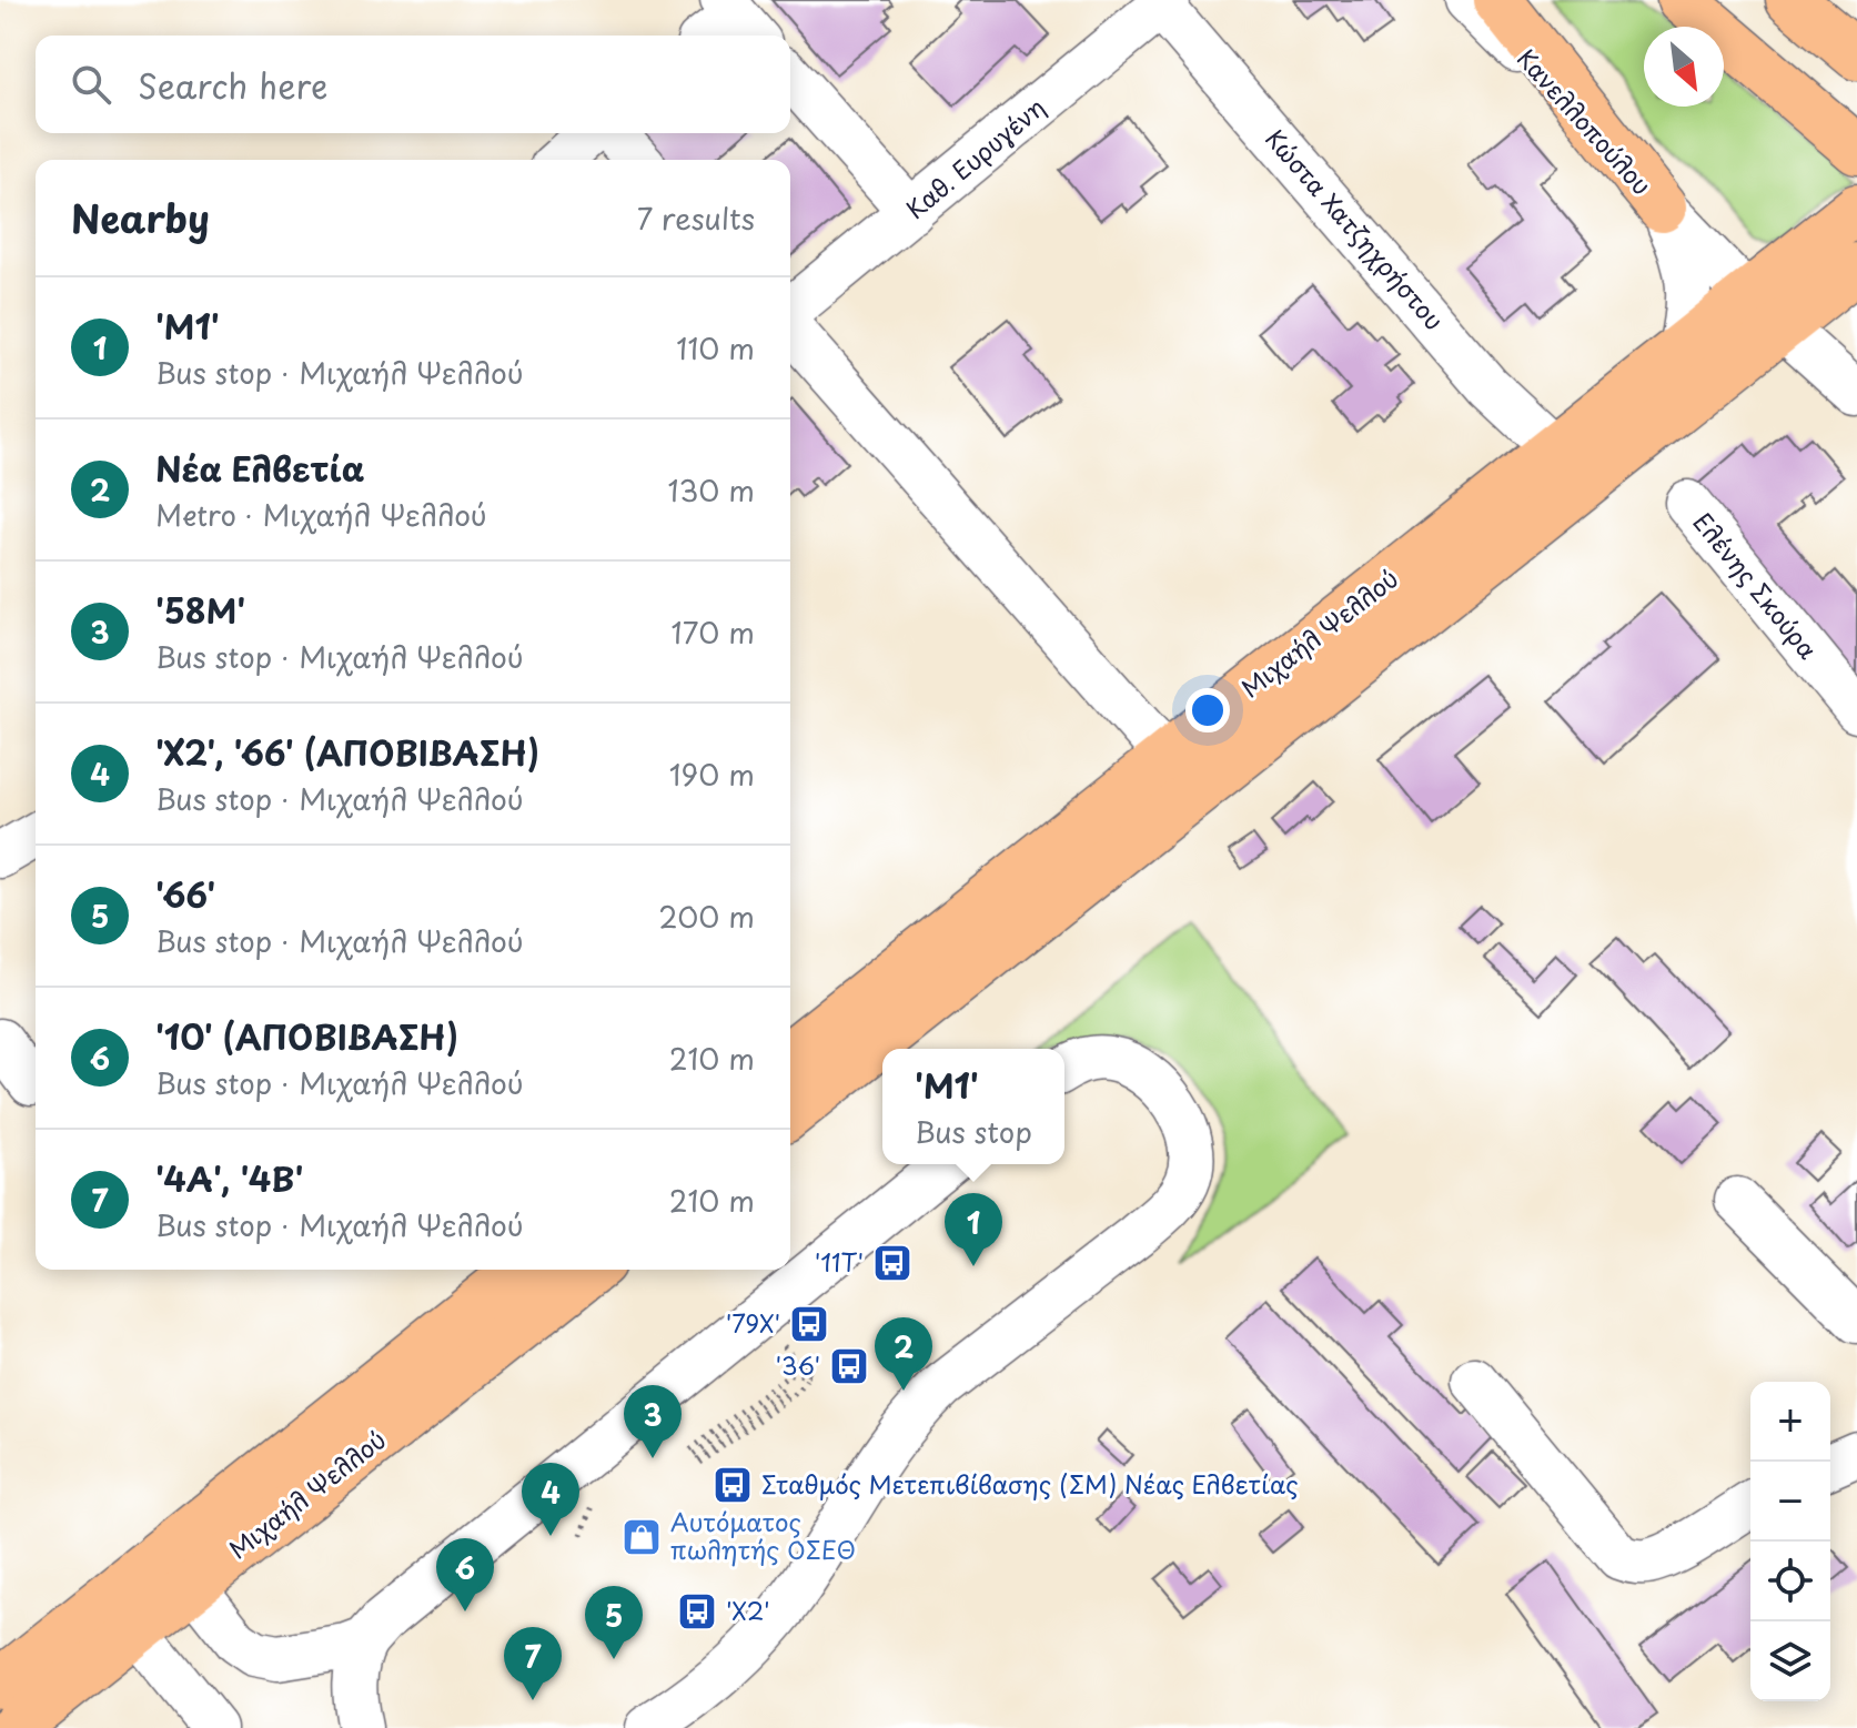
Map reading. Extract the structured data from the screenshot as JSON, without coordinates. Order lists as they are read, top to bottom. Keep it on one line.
{"streets":{"main road":["Μιχαήλ Ψελλού"],"street":["Κανελλοπούλου","Καθ. Ευρυγένη","Κώστα Χατζηχρήστου","Ελένης Σκούρα"]},"crossings":[["Κανελλοπούλου","Μιχαήλ Ψελλού"],["Καθ. Ευρυγένη","Κώστα Χατζηχρήστου"],["Κώστα Χατζηχρήστου","Μιχαήλ Ψελλού"]],"places":{"bus stop":["'11Τ'","'79Χ'","'36'","Σταθμός Μετεπιβίβασης (ΣΜ) Νέας Ελβετίας","'Χ2'"],"shop":["Αυτόματος πωλητής ΟΣΕΘ"]},"north":"bottom right","page":{"search":"Search here","heading":["Nearby","7 results"],"list":[{"mark":"1","name":"'Μ1'","note":"Bus stop · Μιχαήλ Ψελλού","value":"110 m"},{"mark":"2","name":"Νέα Ελβετία","note":"Metro · Μιχαήλ Ψελλού","value":"130 m"},{"mark":"3","name":"'58Μ'","note":"Bus stop · Μιχαήλ Ψελλού","value":"170 m"},{"mark":"4","name":"'Χ2', '66' (ΑΠΟΒΙΒΑΣΗ)","note":"Bus stop · Μιχαήλ Ψελλού","value":"190 m"},{"mark":"5","name":"'66'","note":"Bus stop · Μιχαήλ Ψελλού","value":"200 m"},{"mark":"6","name":"'10' (ΑΠΟΒΙΒΑΣΗ)","note":"Bus stop · Μιχαήλ Ψελλού","value":"210 m"},{"mark":"7","name":"'4Α', '4Β'","note":"Bus stop · Μιχαήλ Ψελλού","value":"210 m"}],"popup":["'Μ1'","Bus stop"],"pins":["1","2","3","4","6","5","7"],"map_buttons":["+","−"]}}
